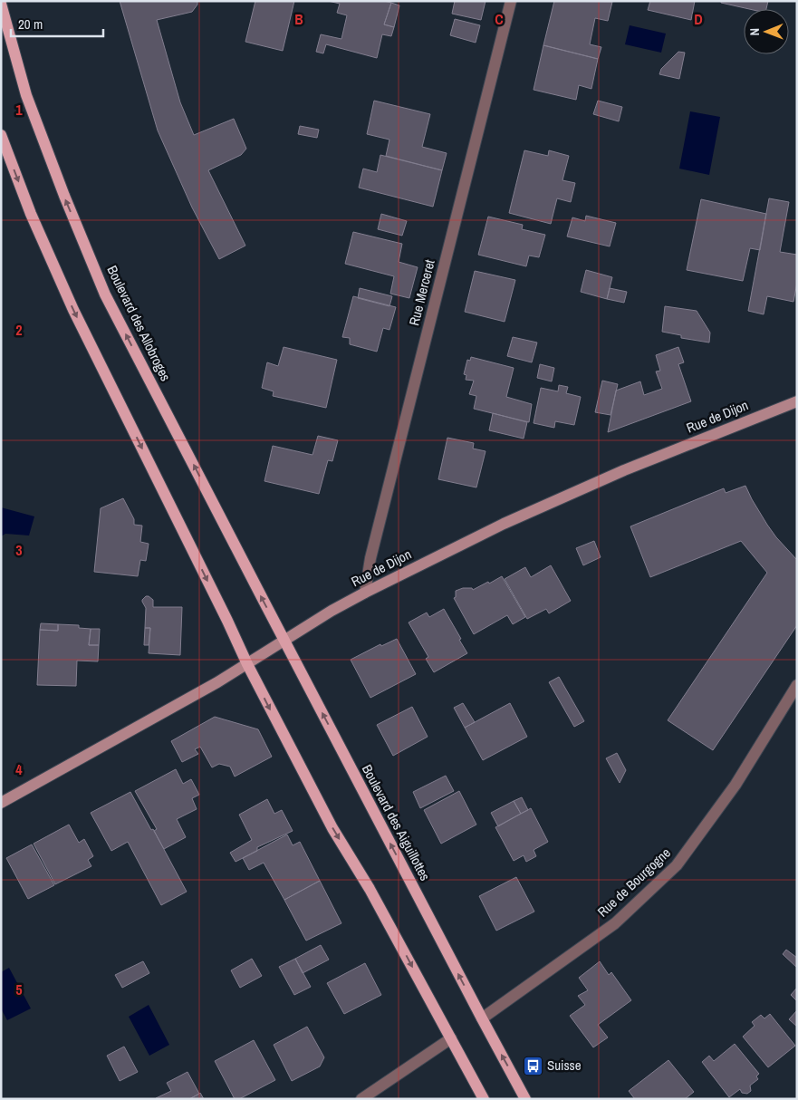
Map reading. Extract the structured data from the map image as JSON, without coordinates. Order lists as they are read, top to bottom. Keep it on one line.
{"streets":{"main road":["Boulevard des Allobroges","Boulevard des Aiguillottes"],"street":["Rue Merceret","Rue de Dijon","Rue de Bourgogne"]},"crossings":[["Rue Merceret","Rue de Dijon"],["Boulevard des Allobroges","Rue de Dijon"],["Boulevard des Allobroges","Boulevard des Aiguillottes"],["Rue de Dijon","Boulevard des Aiguillottes"],["Boulevard des Aiguillottes","Rue de Bourgogne"]],"places":{"bus stop":["Suisse"]},"scale_bar":"20 m","north":"left","grid":{"columns":["B","C","D"],"rows":["1","2","3","4","5"]}}
